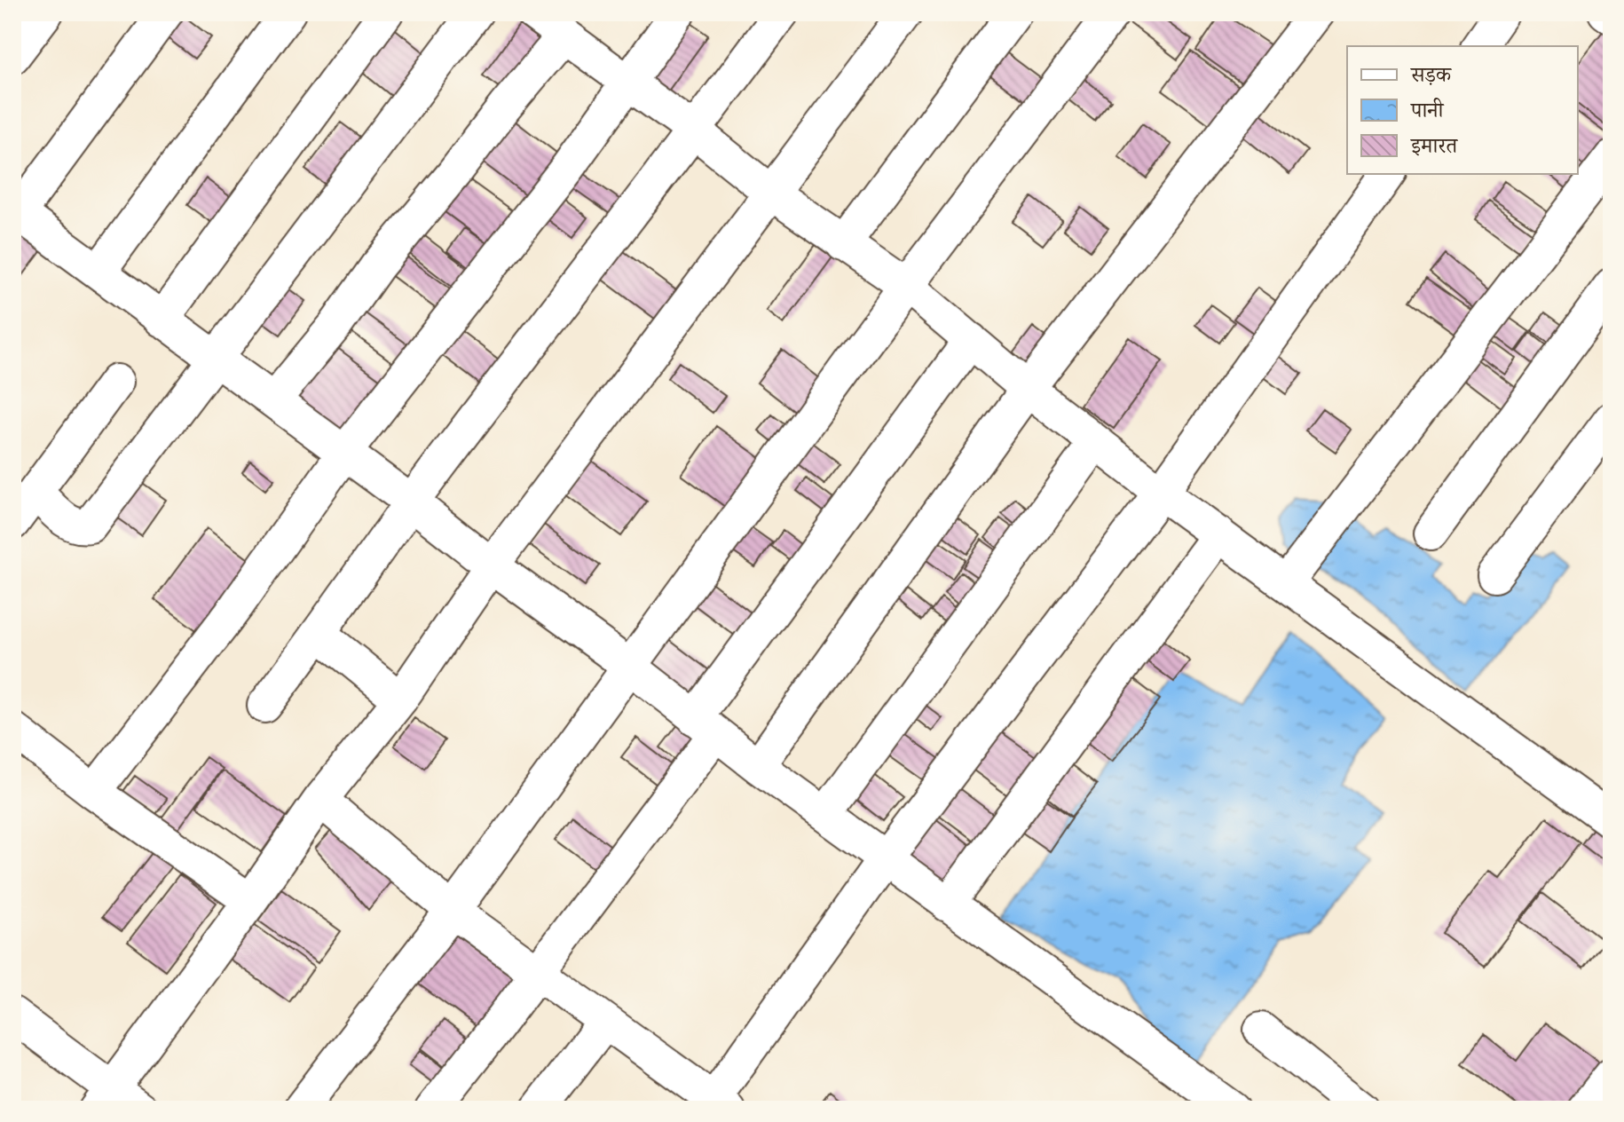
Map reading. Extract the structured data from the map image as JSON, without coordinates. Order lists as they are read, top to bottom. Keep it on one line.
{"legend":["सड़क","पानी","इमारत"]}
